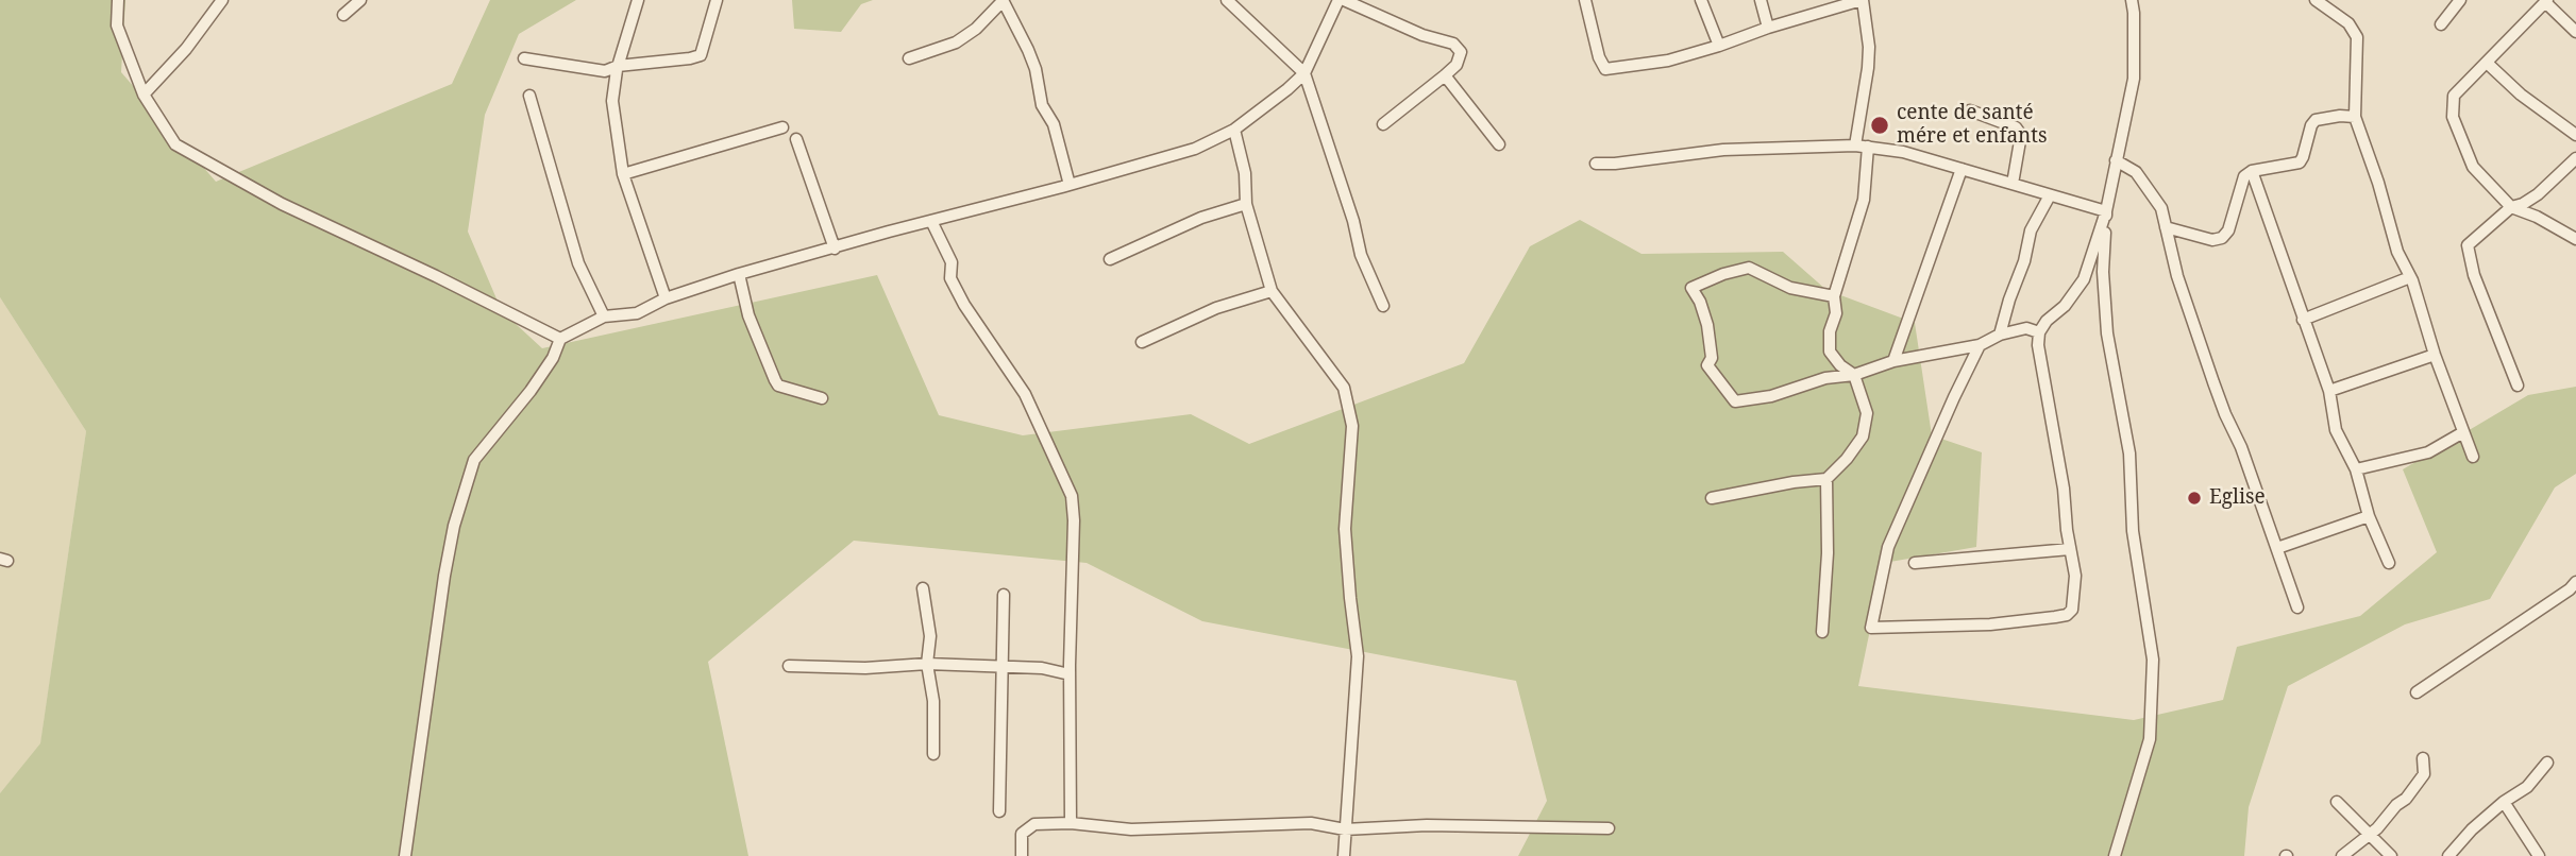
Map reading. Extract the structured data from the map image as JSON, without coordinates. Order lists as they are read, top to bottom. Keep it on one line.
{"places":["cente de santé mére et enfants","Eglise"]}
